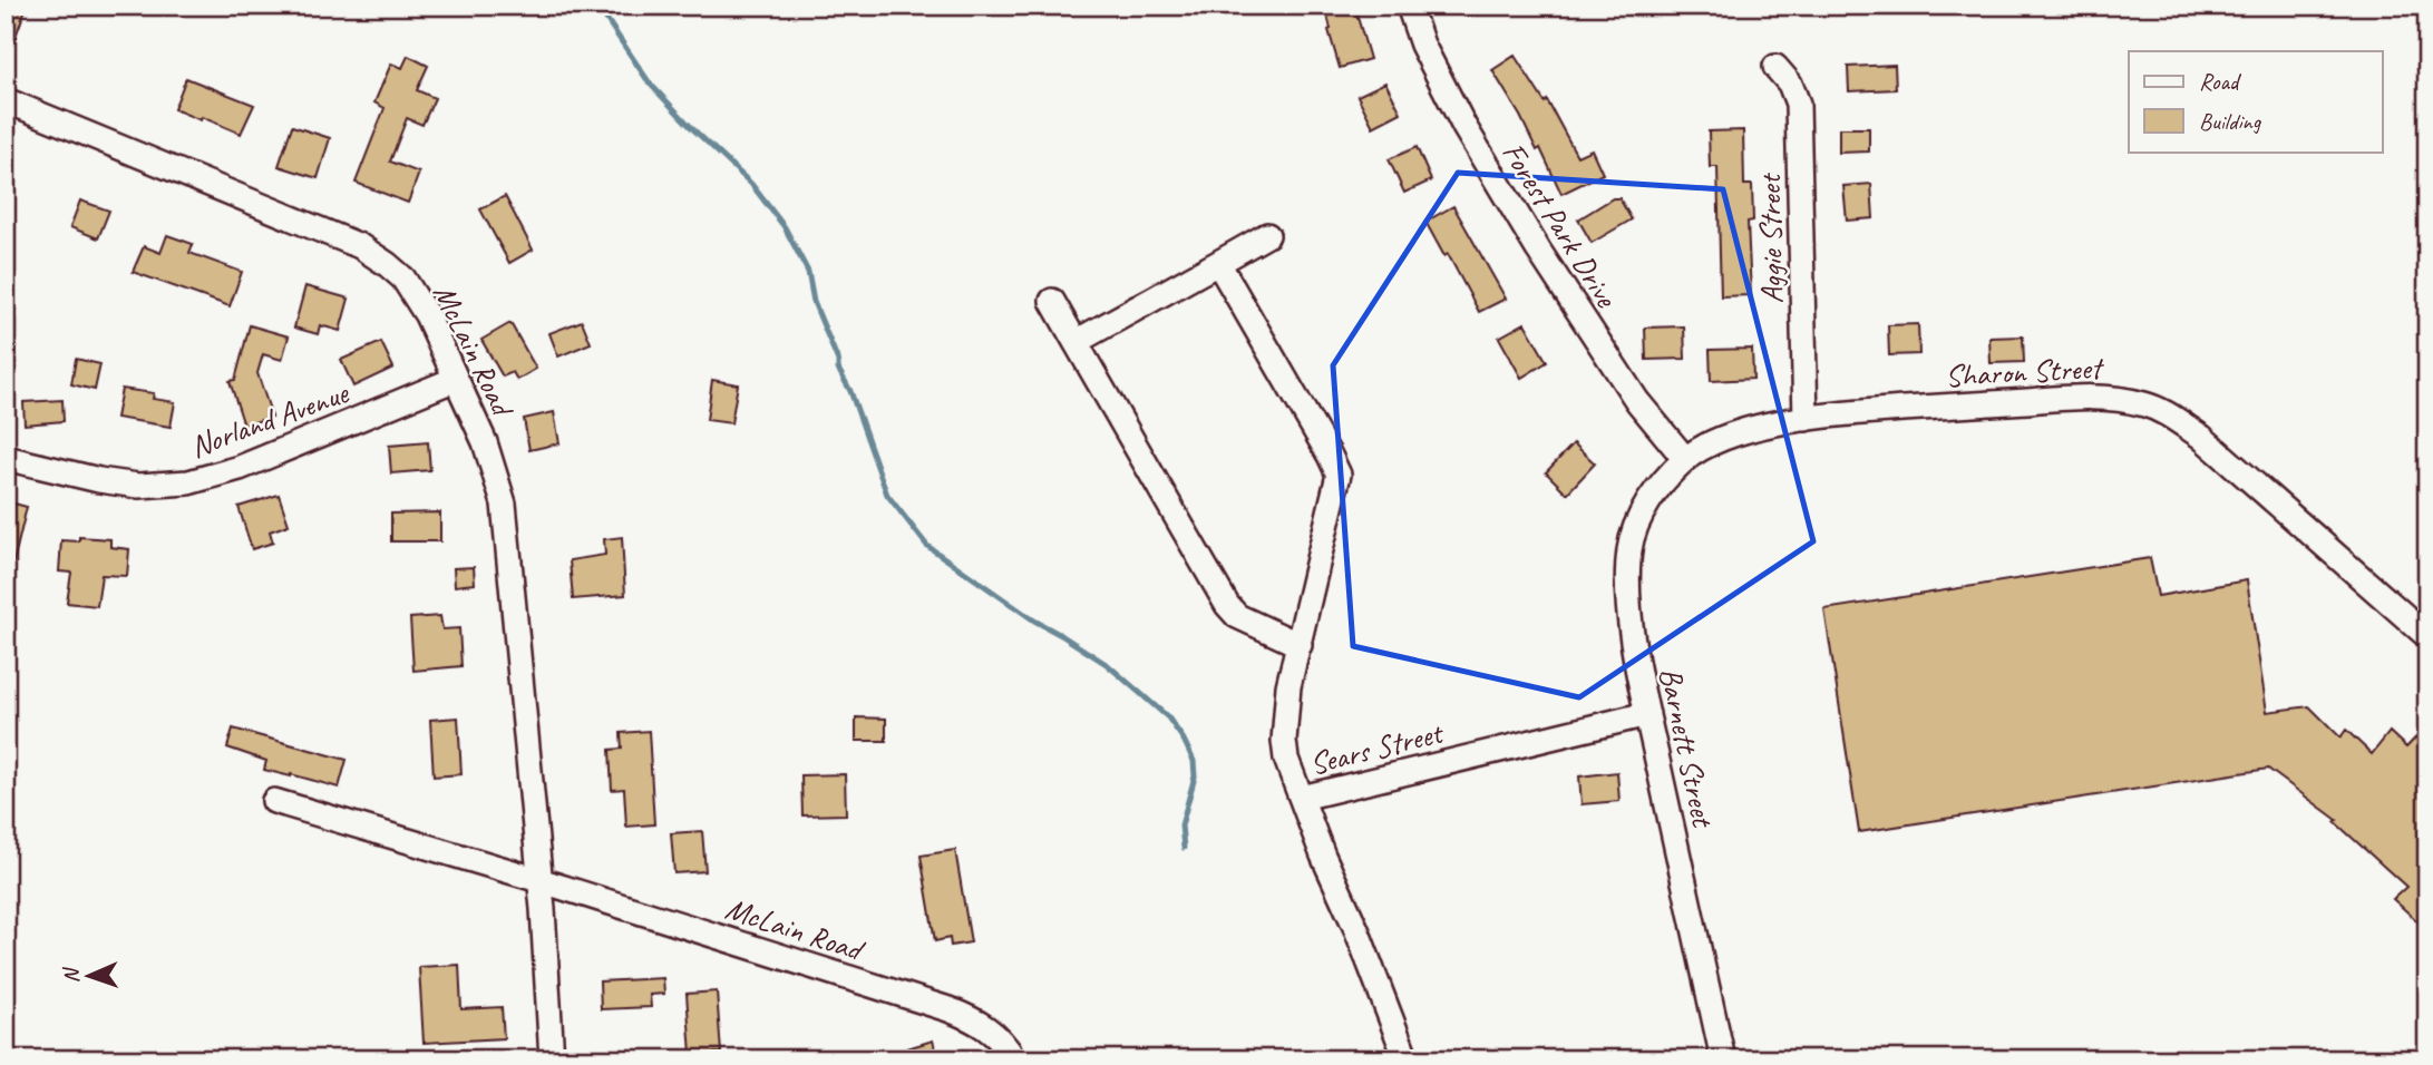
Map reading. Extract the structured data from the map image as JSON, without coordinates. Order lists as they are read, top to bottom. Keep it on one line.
{"streets":{"street":["Forest Park Drive","Aggie Street","McLain Road","Sharon Street","Norland Avenue","Barnett Street","Sears Street"]},"crossings":[["Forest Park Drive","Sharon Street"],["Forest Park Drive","Barnett Street"],["Aggie Street","Sharon Street"],["McLain Road","Norland Avenue"],["Sharon Street","Barnett Street"],["Barnett Street","Sears Street"]],"legend":["Road","Building"],"north":"left"}
